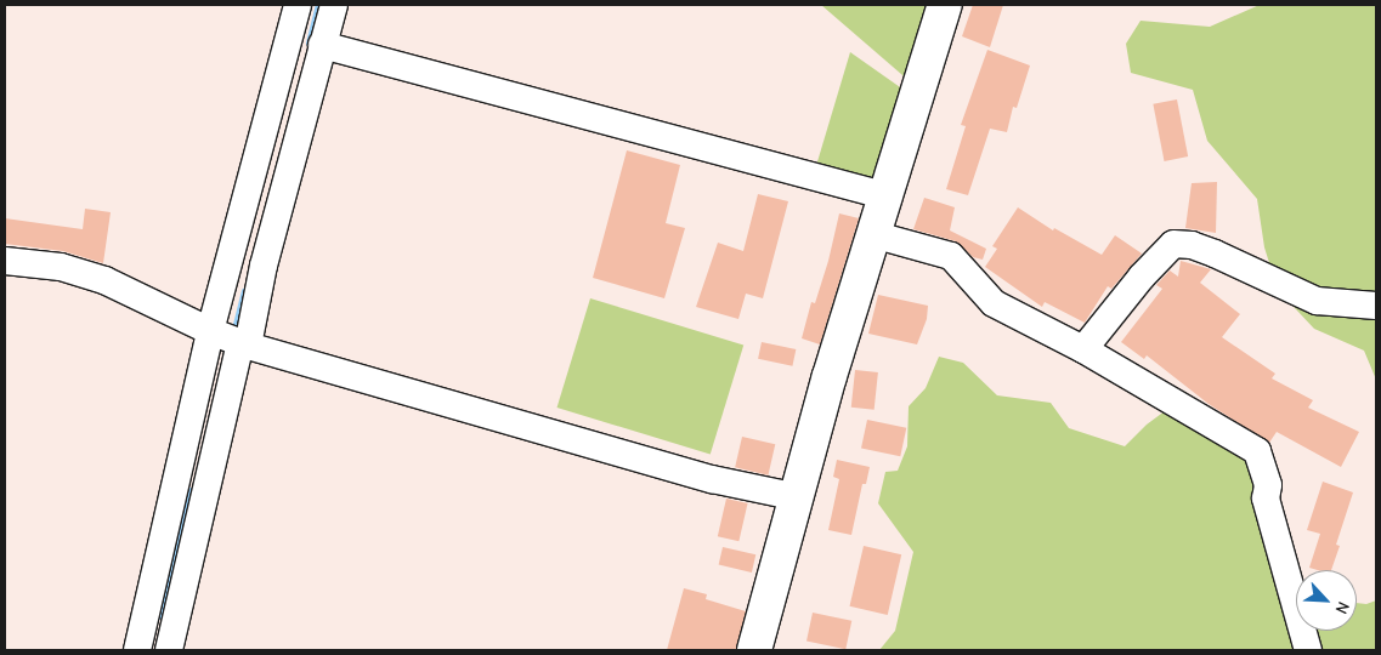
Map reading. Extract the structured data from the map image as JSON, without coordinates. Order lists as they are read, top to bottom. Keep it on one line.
{"north":"bottom right"}
